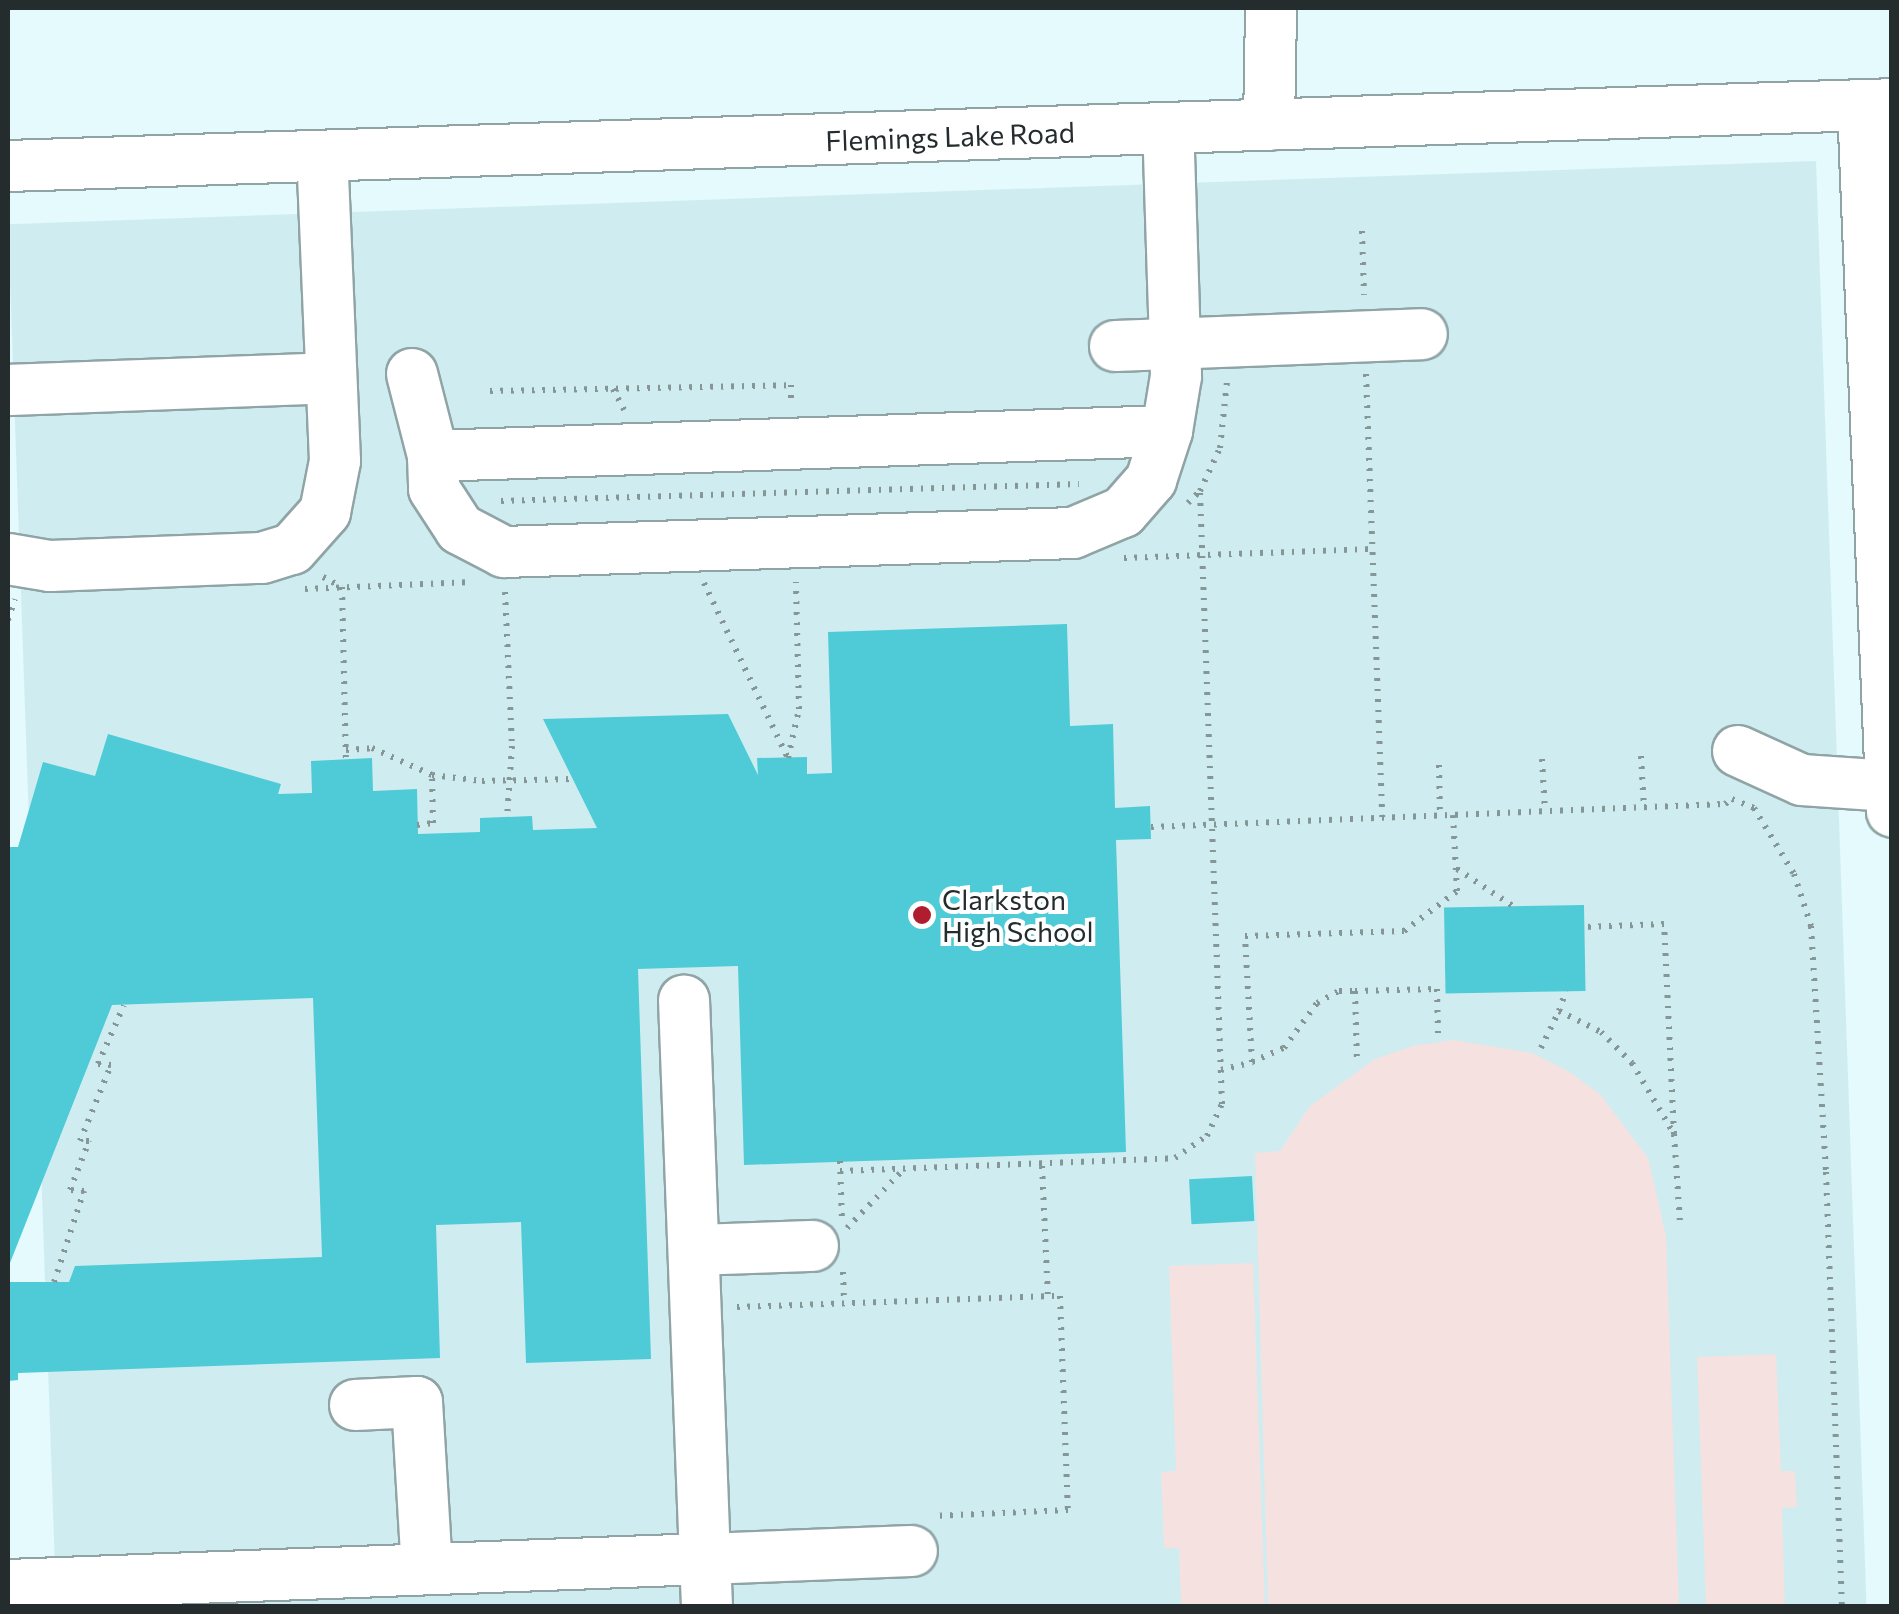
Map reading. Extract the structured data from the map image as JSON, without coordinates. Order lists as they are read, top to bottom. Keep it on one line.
{"streets":{"street":["Flemings Lake Road"]},"places":["Clarkston High School"]}
